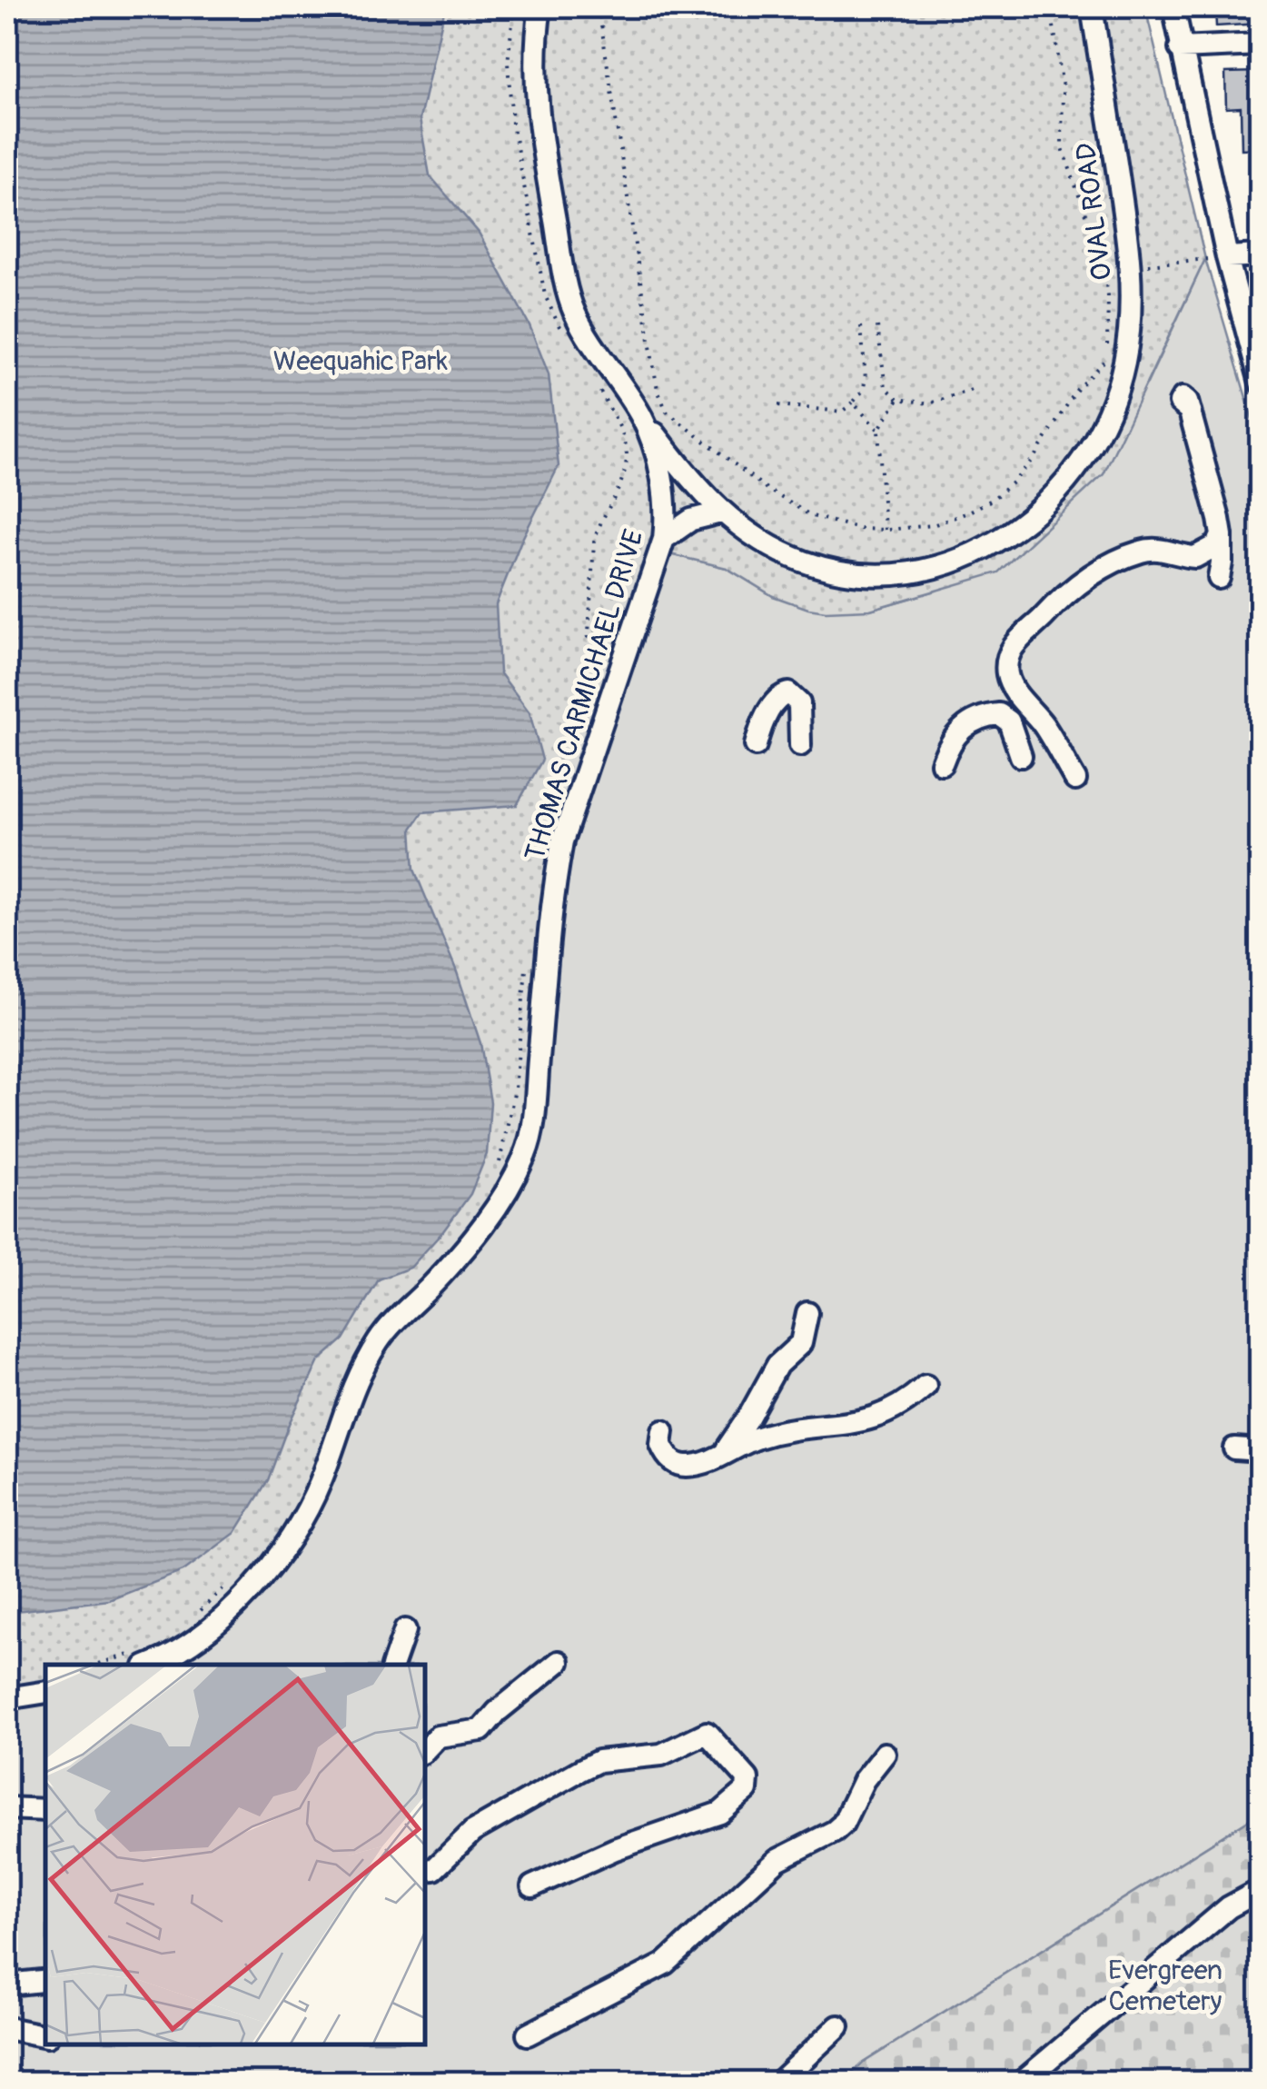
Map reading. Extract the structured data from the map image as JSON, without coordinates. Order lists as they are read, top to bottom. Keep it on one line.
{"streets":{"street":["OVAL ROAD","THOMAS CARMICHAEL DRIVE"]},"crossings":[["OVAL ROAD","THOMAS CARMICHAEL DRIVE"]],"parks":["Weequahic Park","Evergreen Cemetery"]}
